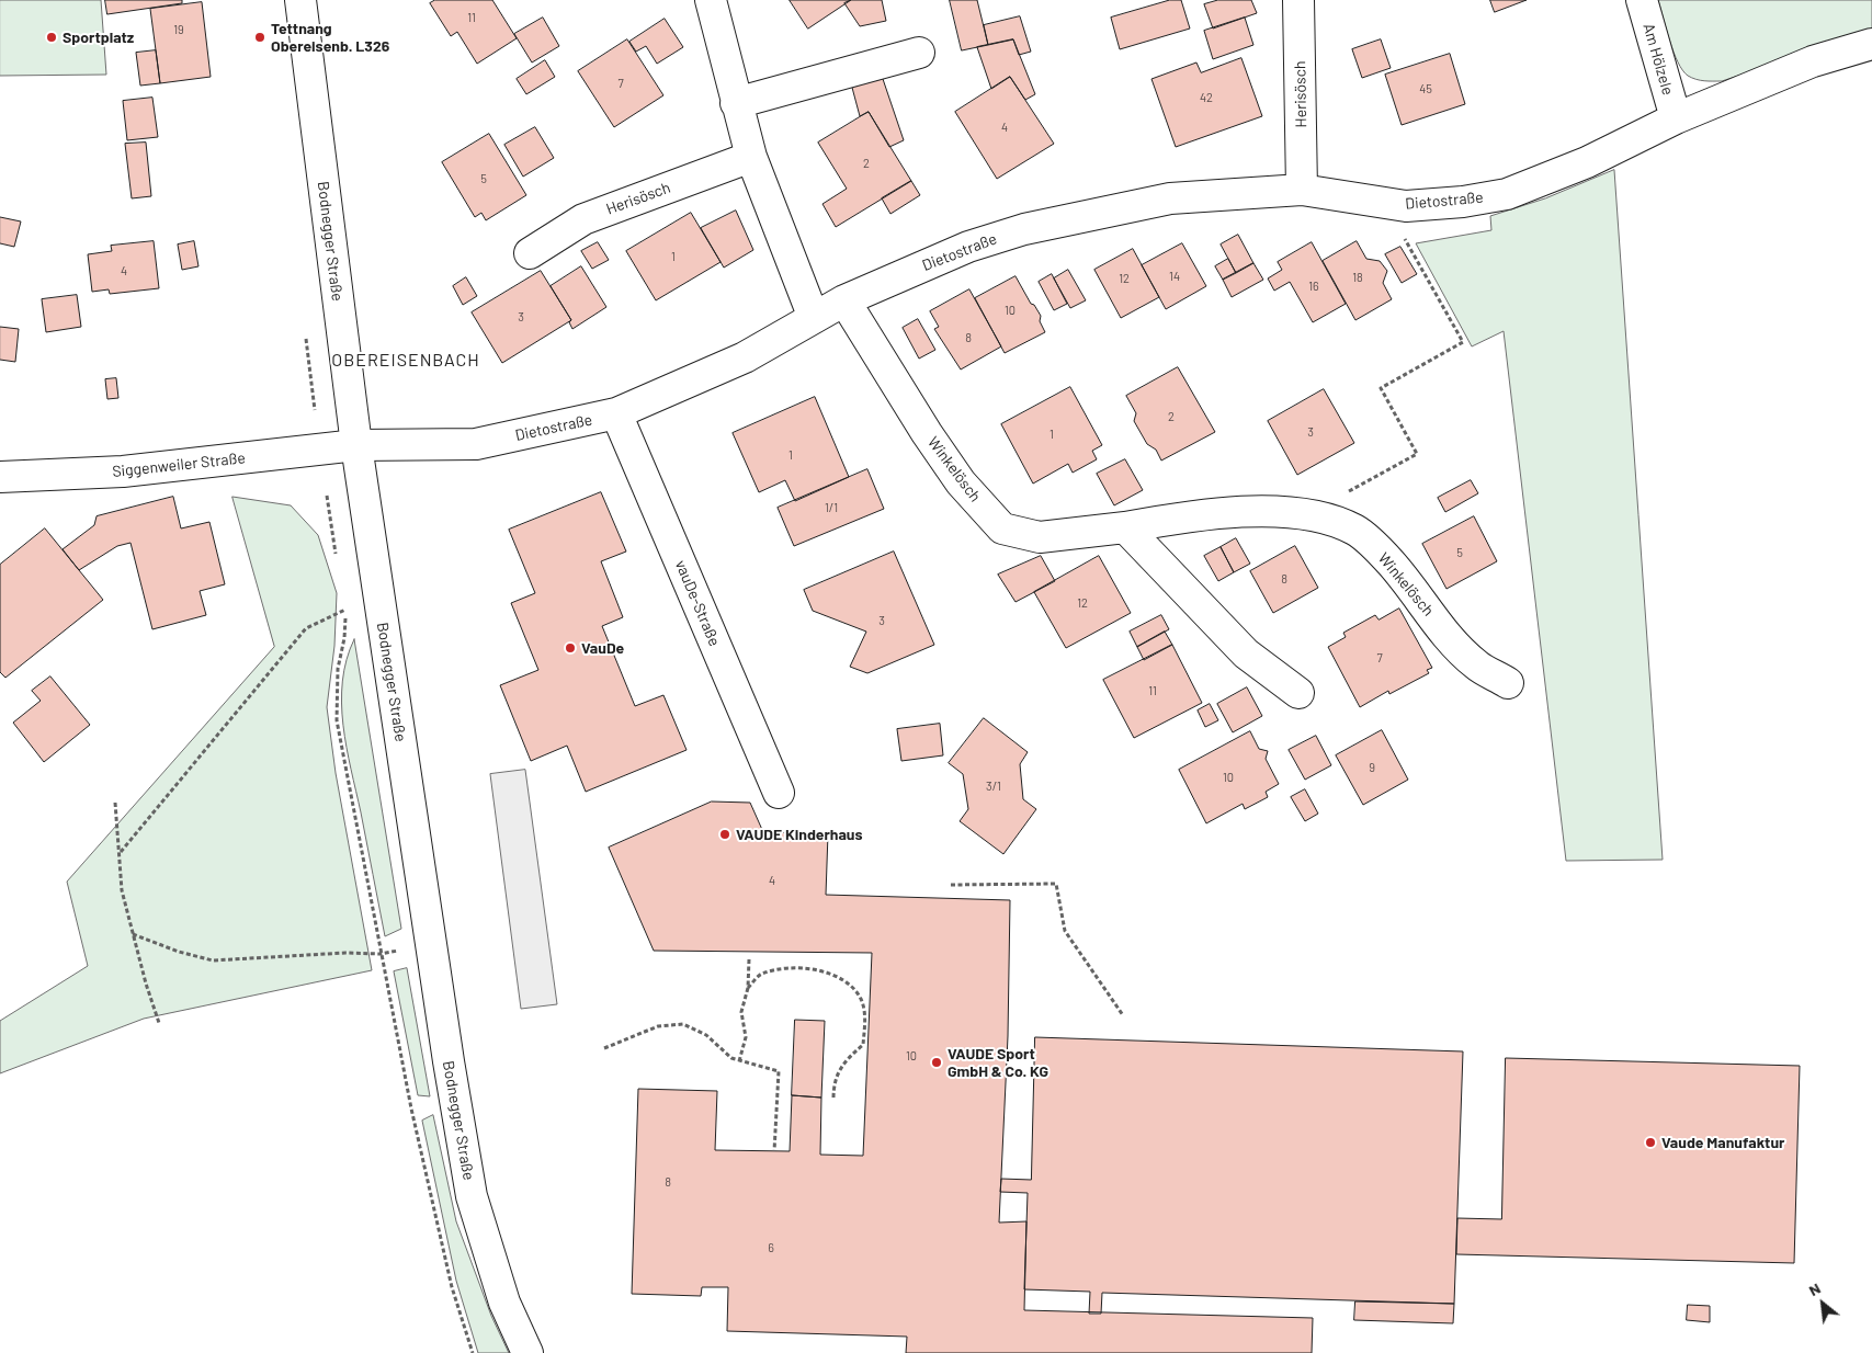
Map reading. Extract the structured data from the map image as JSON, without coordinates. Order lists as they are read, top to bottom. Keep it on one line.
{"streets":{"street":["Am Hölzele","Herisösch","Dietostraße","Bodnegger Straße","Siggenweiler Straße","Winkelösch","vauDe-Straße"]},"crossings":[["Am Hölzele","Dietostraße"],["Herisösch","Dietostraße"],["Dietostraße","Bodnegger Straße"],["Dietostraße","Siggenweiler Straße"],["Dietostraße","Winkelösch"],["Dietostraße","vauDe-Straße"],["Bodnegger Straße","Siggenweiler Straße"]],"districts":["OBEREISENBACH"],"places":["Sportplatz","Tettnang Obereisenb. L326","VauDe","VAUDE Kinderhaus","VAUDE Sport GmbH & Co. KG","Vaude Manufaktur"],"house_numbers":["11","19","7","45","42","4","2","5","1","4","14","18","12","16","10","3","8","2","3","1","1","1/1","5","8","12","3","7","11","9","10","3/1","4","10","8","6"],"north":"top left"}
